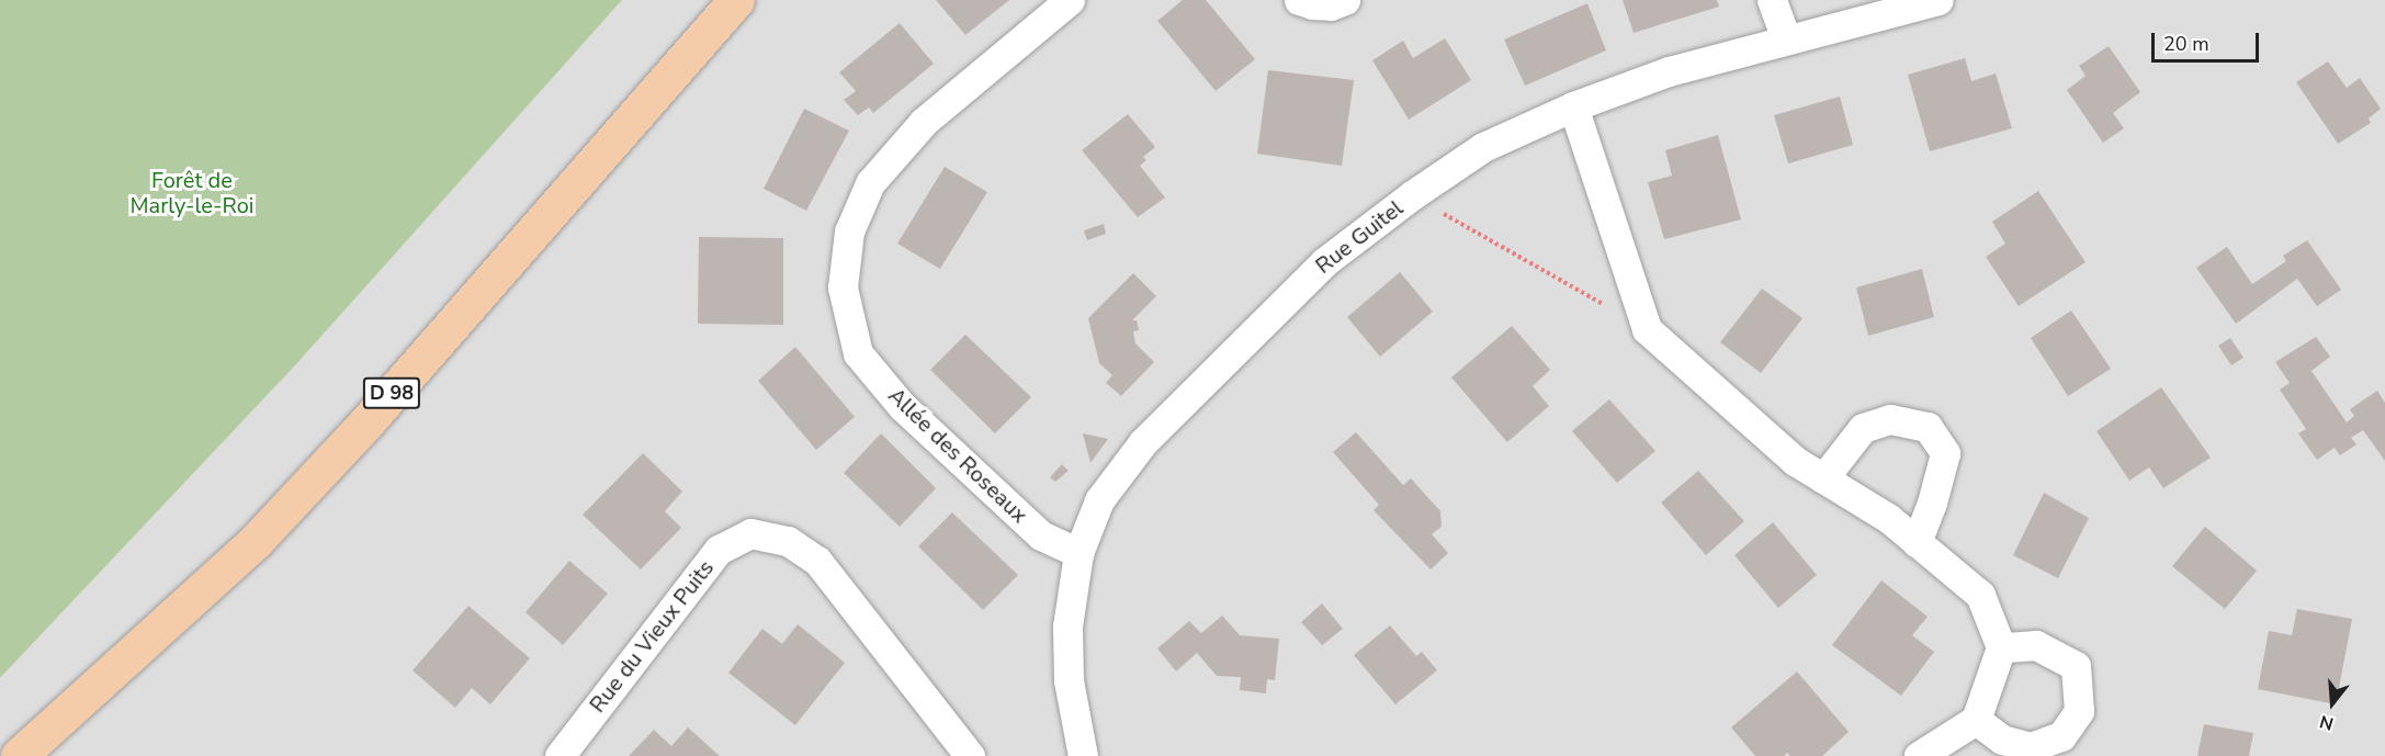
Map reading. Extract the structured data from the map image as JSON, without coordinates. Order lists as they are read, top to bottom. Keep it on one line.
{"streets":{"main road":["D 98"],"street":["Rue Guitel","Allée des Roseaux","Rue du Vieux Puits"]},"crossings":[["Rue Guitel","Allée des Roseaux"]],"parks":["Forêt de Marly-le-Roi"],"scale_bar":"20 m","north":"bottom"}
